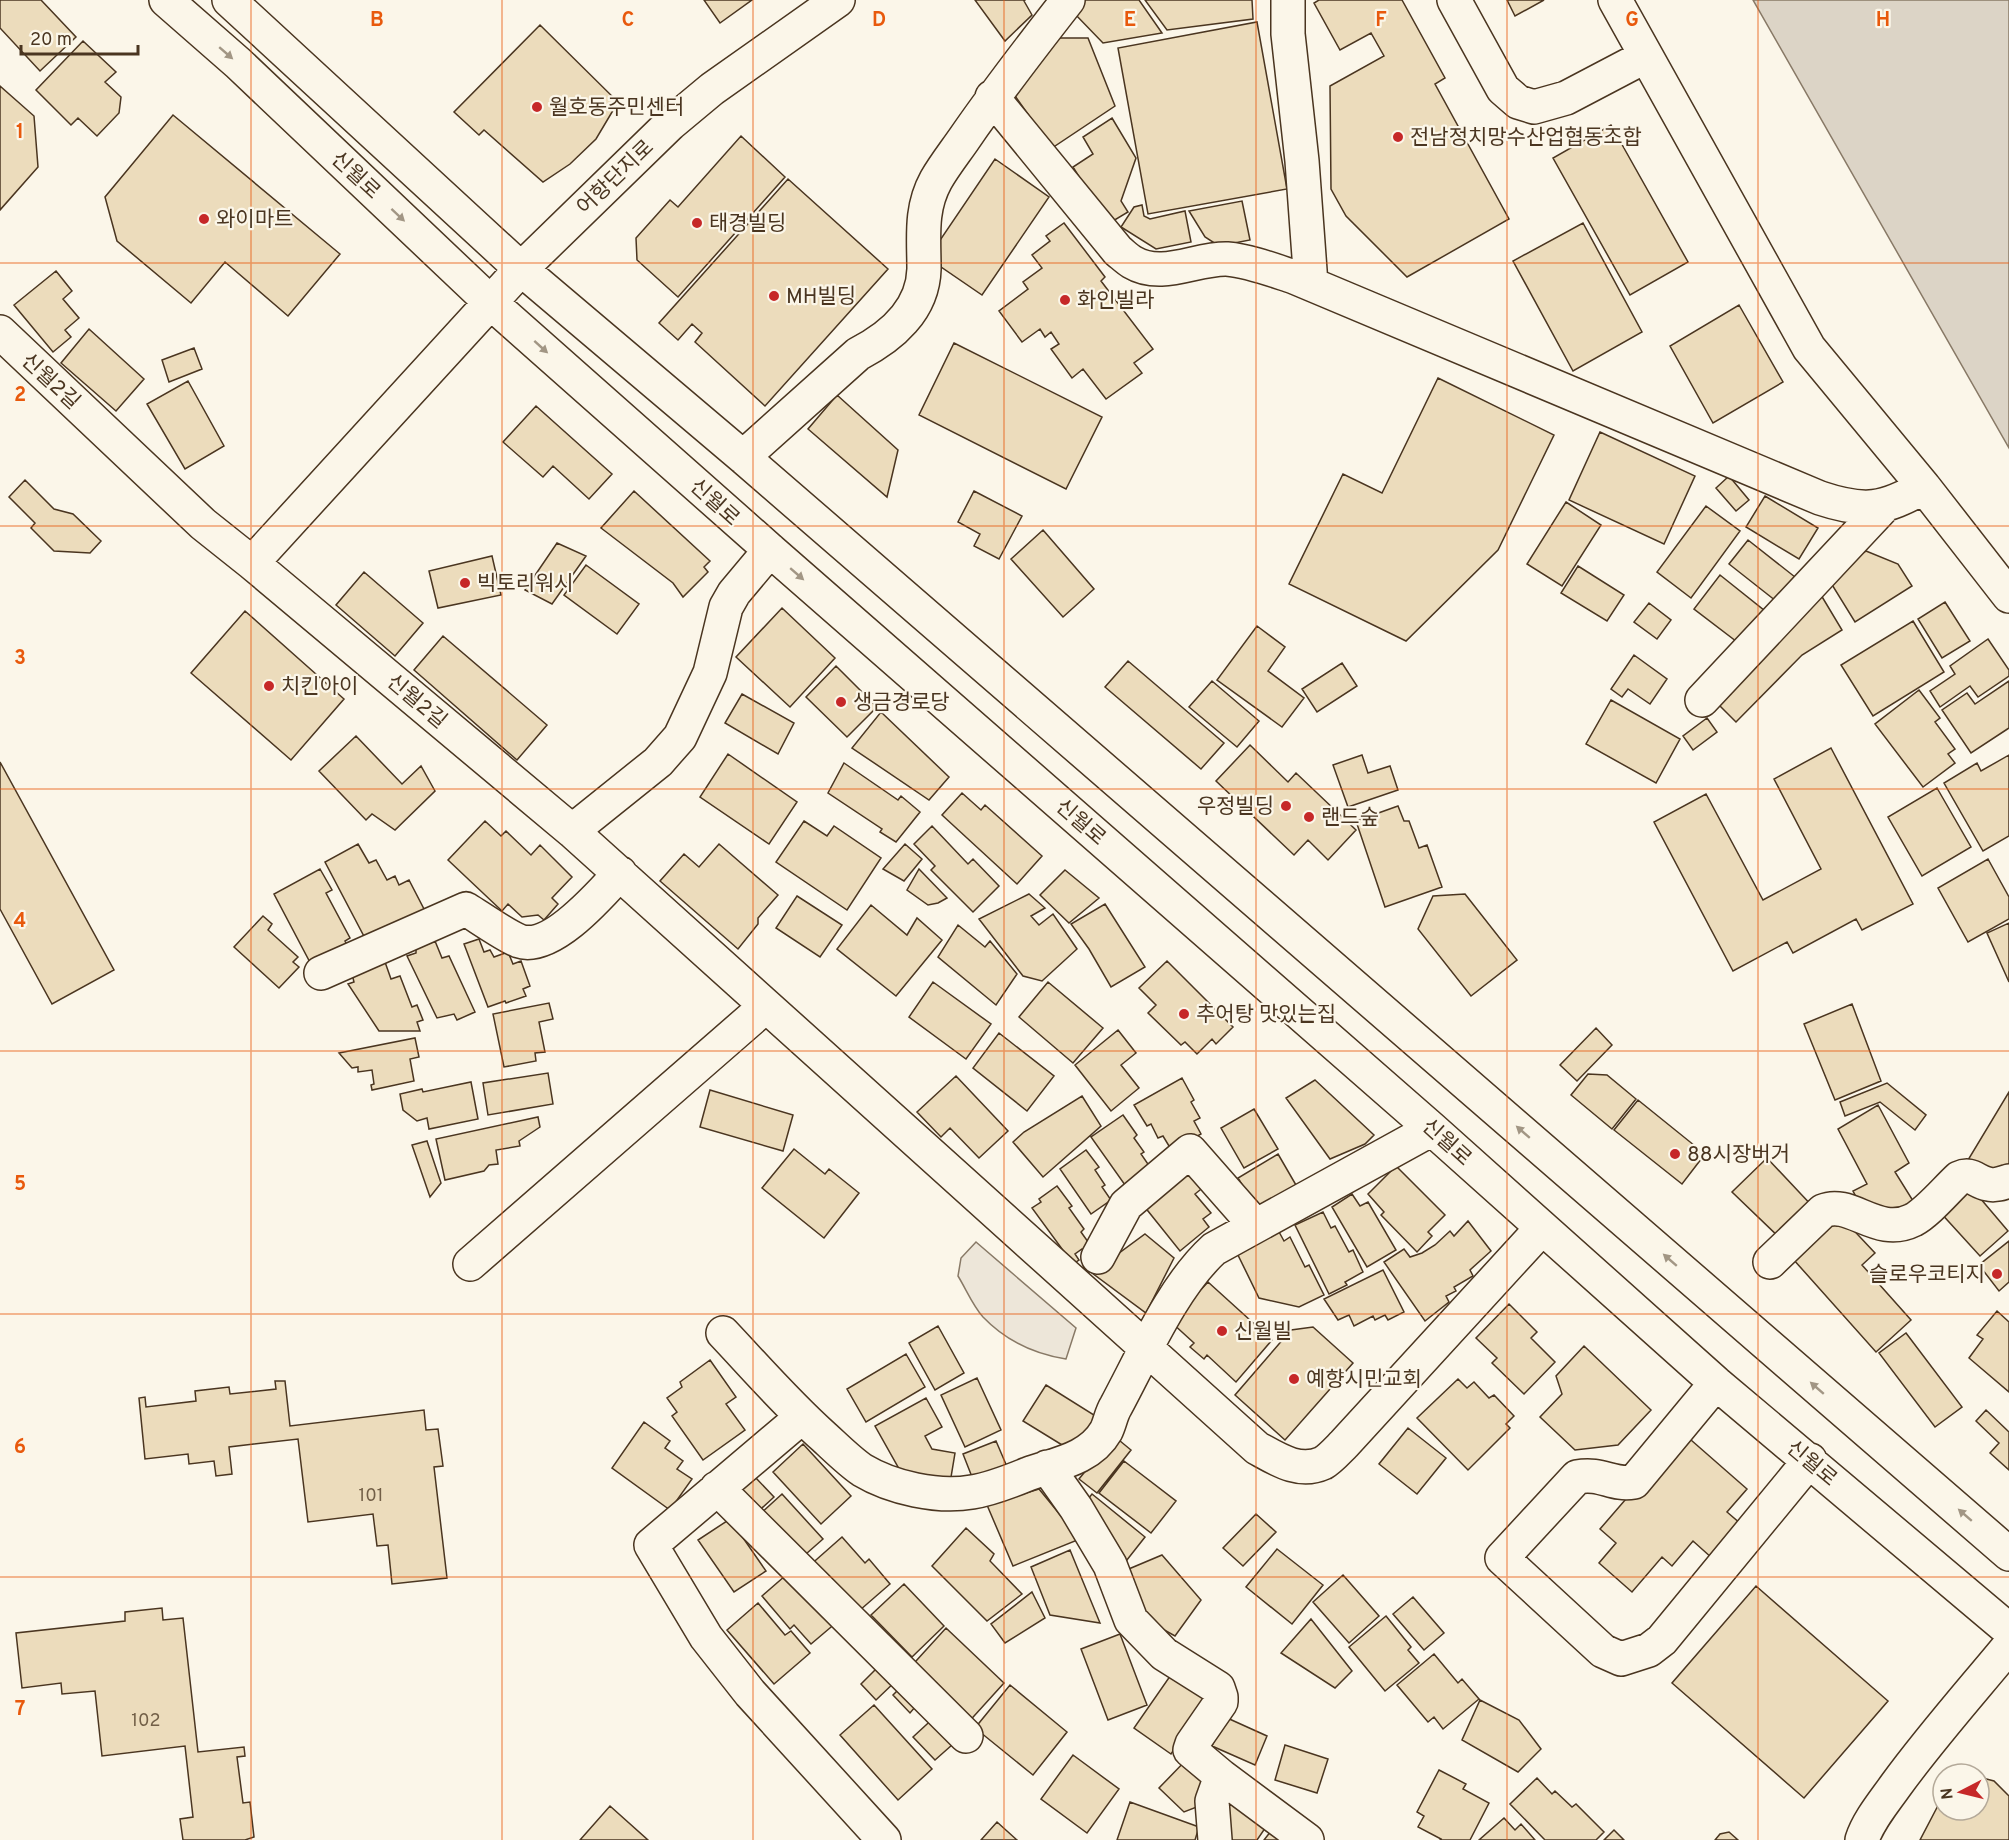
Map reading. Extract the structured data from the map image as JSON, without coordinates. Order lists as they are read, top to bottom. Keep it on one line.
{"streets":{"street":["신월로","어항단지로","신월2길"]},"crossings":[["신월로","어항단지로"],["신월로","신월2길"],["어항단지로","신월2길"]],"places":["월호동주민센터","전남정치망수산업협동조합","와이마트","태경빌딩","MH빌딩","화인빌라","빅토리워시","치킨아이","생금경로당","우정빌딩","랜드숲","추어탕 맛있는집","88시장버거","슬로우코티지","신월빌","예향시민교회"],"house_numbers":["101","102"],"scale_bar":"20 m","north":"left","grid":{"columns":["B","C","D","E","F","G","H"],"rows":["1","2","3","4","5","6","7"]}}
